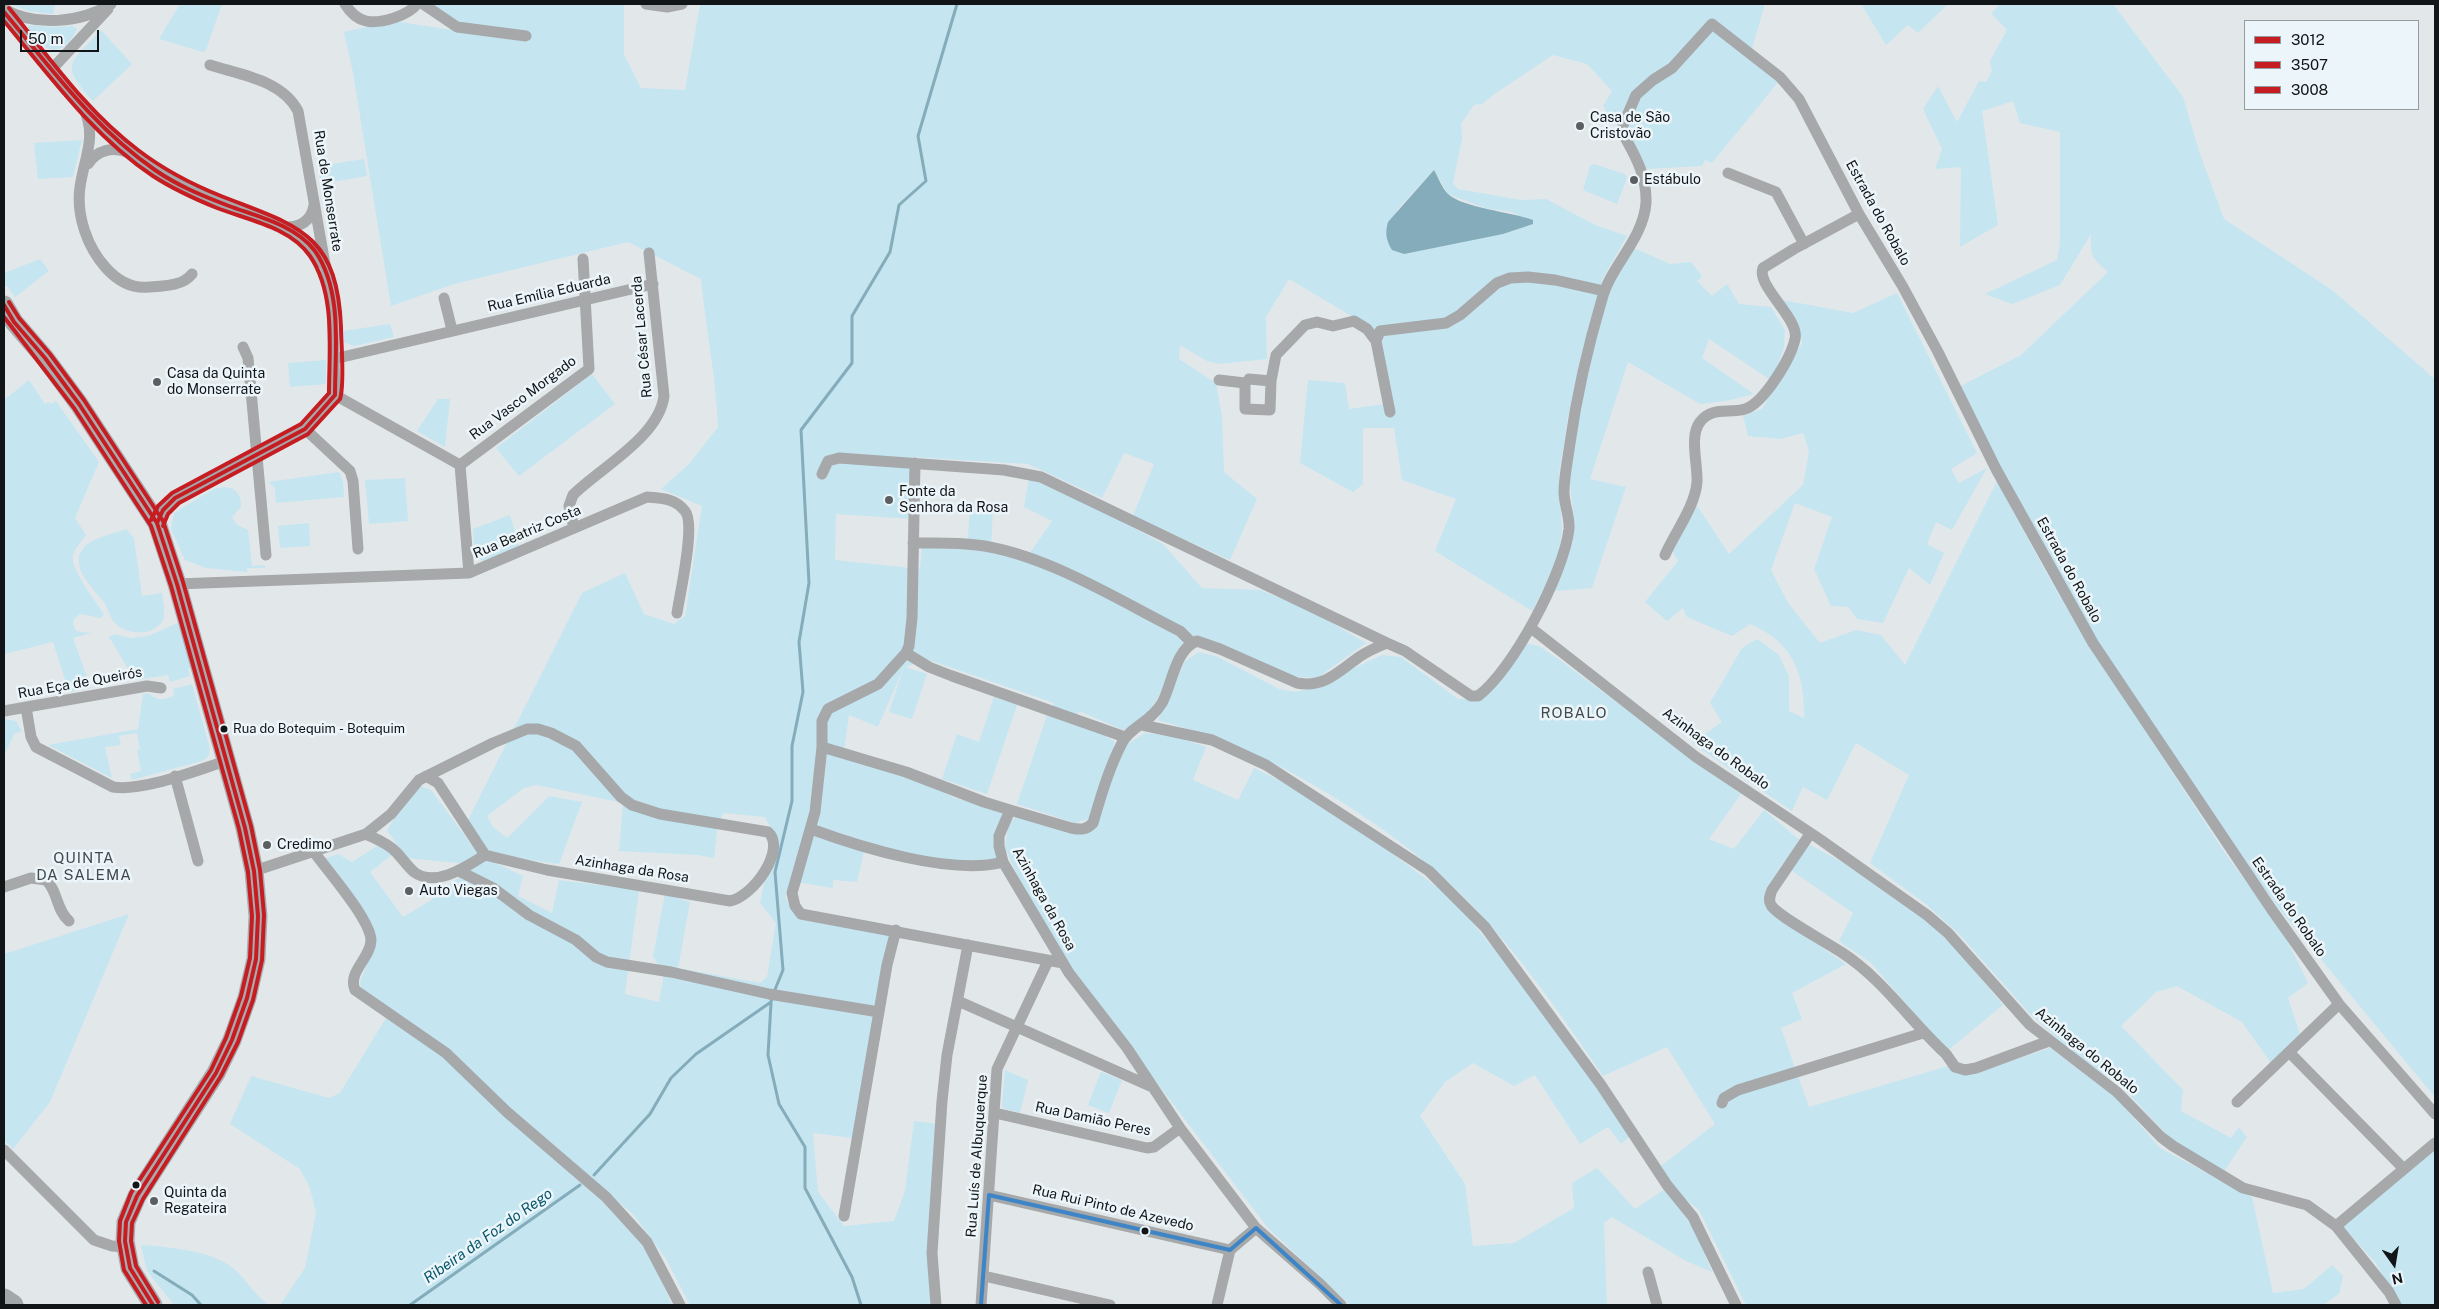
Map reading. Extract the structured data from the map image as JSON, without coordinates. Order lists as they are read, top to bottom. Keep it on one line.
{"streets":{"street":["Rua de Monserrate","Estrada do Robalo","Rua Emília Eduarda","Rua César Lacerda","Rua Vasco Morgado","Rua Beatriz Costa","Rua Eça de Queirós","Azinhaga do Robalo","Azinhaga da Rosa","Rua Damião Peres","Rua Luís de Albuquerque","Rua Rui Pinto de Azevedo"]},"crossings":[["Rua de Monserrate","Rua Emília Eduarda"],["Rua Emília Eduarda","Rua César Lacerda"],["Rua Emília Eduarda","Rua Vasco Morgado"],["Rua César Lacerda","Rua Beatriz Costa"],["Azinhaga da Rosa","Rua Damião Peres"],["Azinhaga da Rosa","Rua Luís de Albuquerque"],["Rua Damião Peres","Rua Luís de Albuquerque"],["Rua Luís de Albuquerque","Rua Rui Pinto de Azevedo"]],"districts":["ROBALO","QUINTA DA SALEMA"],"water":["Ribeira da Foz do Rego"],"places":["Casa de São Cristovão","Estábulo","Casa da Quinta do Monserrate","Fonte da Senhora da Rosa","Rua do Botequim - Botequim","Credimo","Auto Viegas","Quinta da Regateira"],"lines":["transit line 3008","transit line 3012","transit line 3507"],"legend":["3012","3507","3008"],"scale_bar":"50 m","north":"bottom"}
